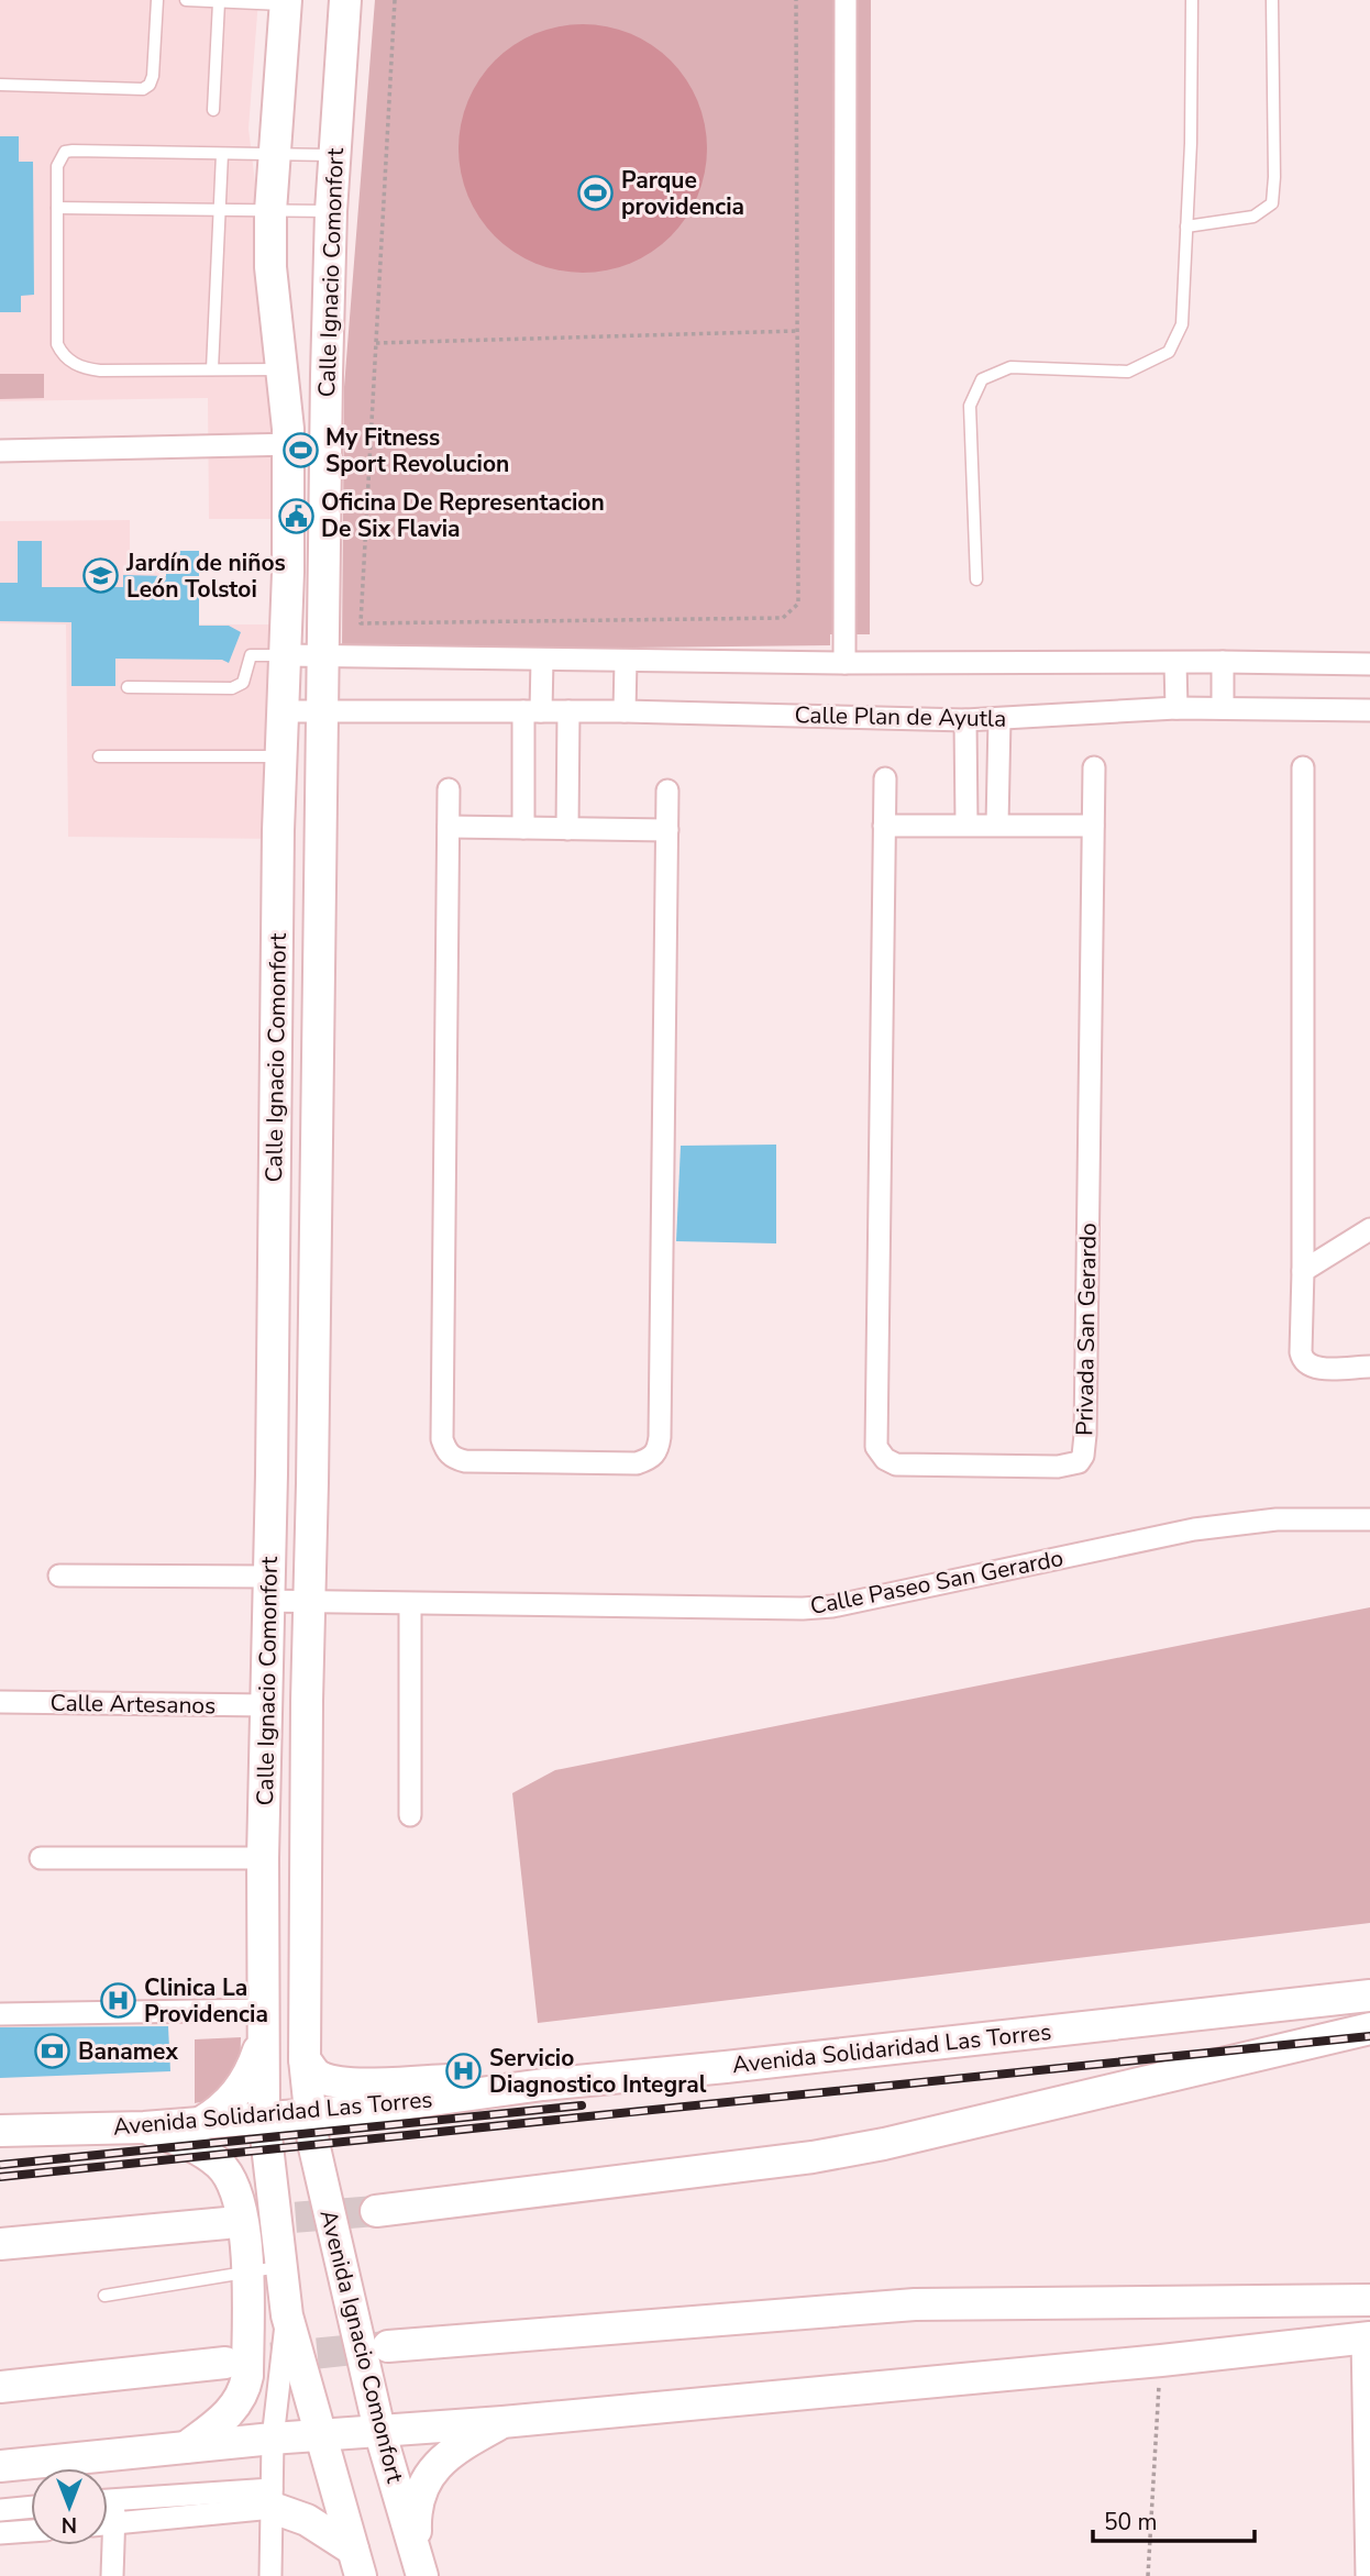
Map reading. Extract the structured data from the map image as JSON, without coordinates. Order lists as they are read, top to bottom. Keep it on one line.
{"streets":{"main road":["Calle Ignacio Comonfort","Avenida Solidaridad Las Torres","Avenida Ignacio Comonfort"],"street":["Calle Plan de Ayutla","Privada San Gerardo","Calle Paseo San Gerardo","Calle Artesanos"]},"crossings":[["Calle Ignacio Comonfort","Calle Plan de Ayutla"],["Calle Ignacio Comonfort","Calle Paseo San Gerardo"],["Calle Ignacio Comonfort","Calle Artesanos"],["Calle Ignacio Comonfort","Avenida Solidaridad Las Torres"],["Calle Ignacio Comonfort","Avenida Ignacio Comonfort"],["Avenida Solidaridad Las Torres","Avenida Ignacio Comonfort"]],"places":{"sports":["Parque providencia","My Fitness Sport Revolucion"],"public building":["Oficina De Representacion De Six Flavia"],"school or university":["Jardín de niños León Tolstoi"],"hospital":["Clinica La Providencia","Servicio Diagnostico Integral"],"bank":["Banamex"]},"scale_bar":"50 m","north":"bottom"}
